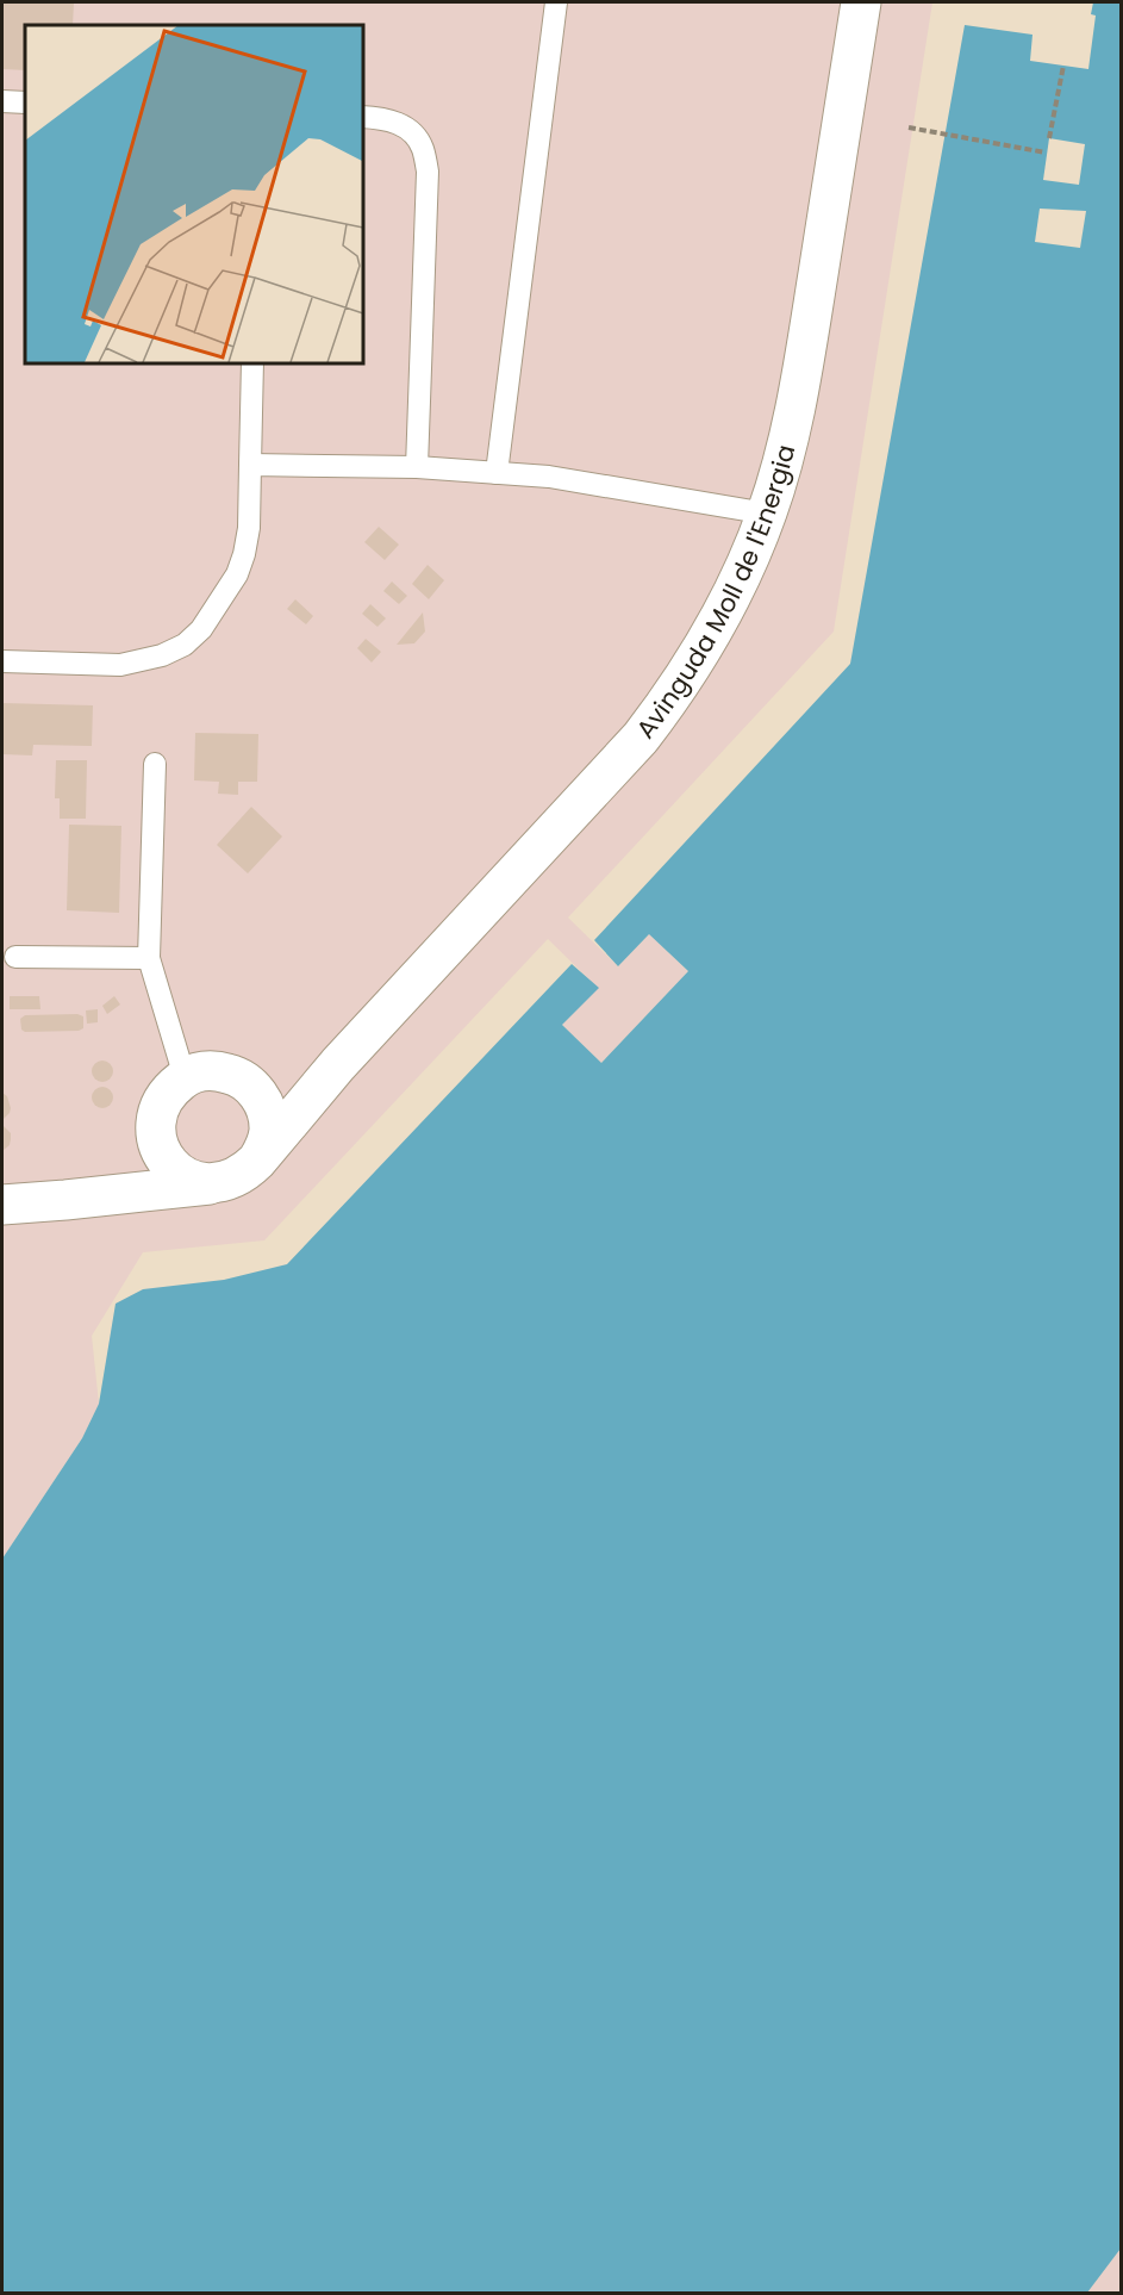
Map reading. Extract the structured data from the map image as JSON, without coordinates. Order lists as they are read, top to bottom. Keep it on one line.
{"streets":{"street":["Avinguda Moll de l'Energia"]}}
